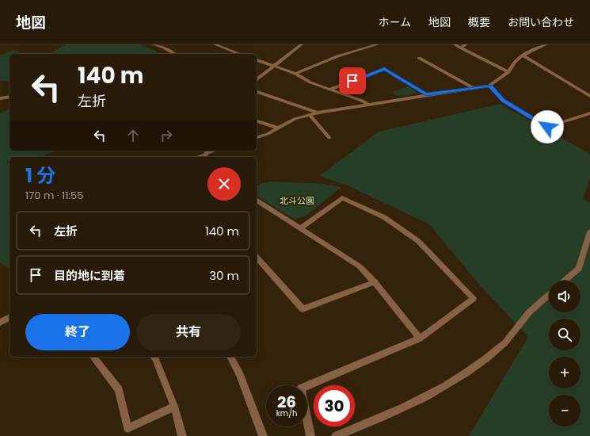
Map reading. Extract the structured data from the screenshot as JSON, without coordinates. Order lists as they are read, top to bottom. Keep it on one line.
{"parks":["北斗公園"],"page":{"header":"地図","nav":["ホーム","地図","概要","お問い合わせ"],"turn":["140 m","左折"],"heading":["1 分","170 m · 11:55"],"list":[{"name":"左折","value":"140 m"},{"name":"目的地に到着","value":"30 m"}],"map_buttons":["+","−"],"buttons":["終了","共有"],"speed":"26 km/h","limit":"30"}}
